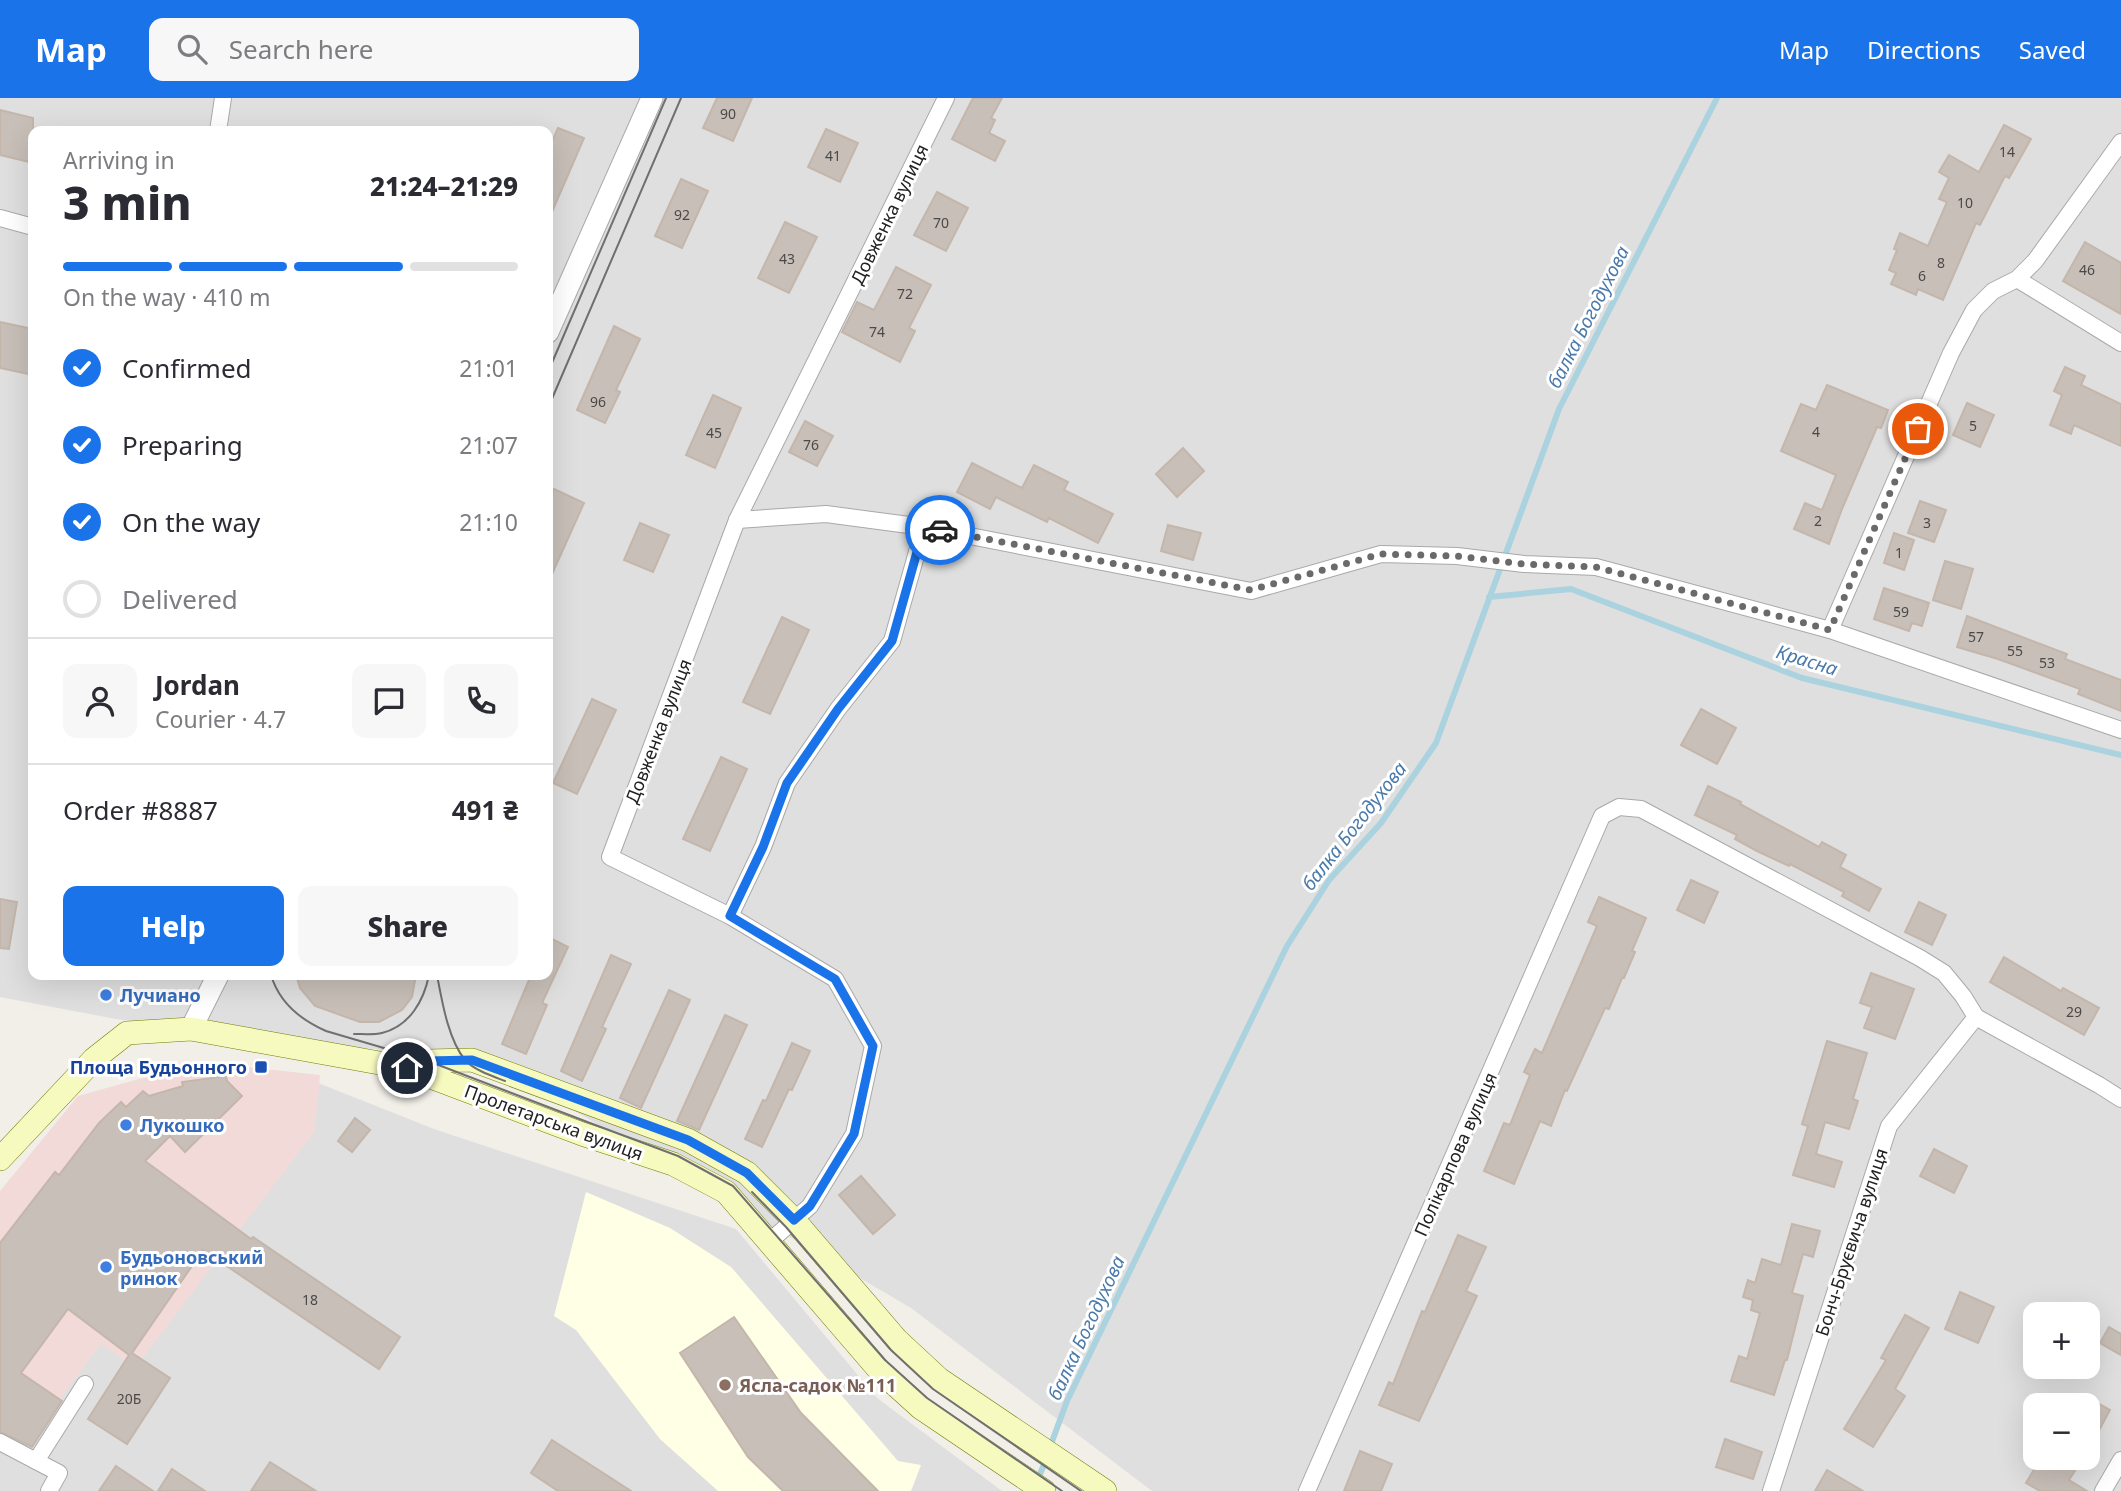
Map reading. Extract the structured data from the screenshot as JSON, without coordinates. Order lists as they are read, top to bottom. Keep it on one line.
{"streets":{"main road":["Пролетарська вулиця"],"street":["Довженка вулиця","Полікарпова вулиця","Бонч-Бруєвича вулиця"]},"crossings":[["Довженка вулиця","Пролетарська вулиця"],["Полікарпова вулиця","Бонч-Бруєвича вулиця"]],"water":["балка Богодухова","Красна"],"places":{"other":["Лучиано","Лукошко","Будьоновський ринок","Ясла-садок №111"],"transit":["Площа Будьонного"]},"house_numbers":["90","14","41","10","92","70","43","8","46","6","72","74","96","5","4","45","76","2","3","1","59","57","55","53","29","18","20Б"],"page":{"header":"Map","search":"Search here","nav":["Map","Directions","Saved"],"heading":["3 min","Arriving in","21:24–21:29"],"panel":["Jordan","Courier · 4.7","Order #8887","491 ₴"],"bar":"On the way · 410 m","list":[["Confirmed","21:01"],["Preparing","21:07"],["On the way","21:10"],"Delivered"],"buttons":["Help","Share"],"map_buttons":["+","−"]}}
